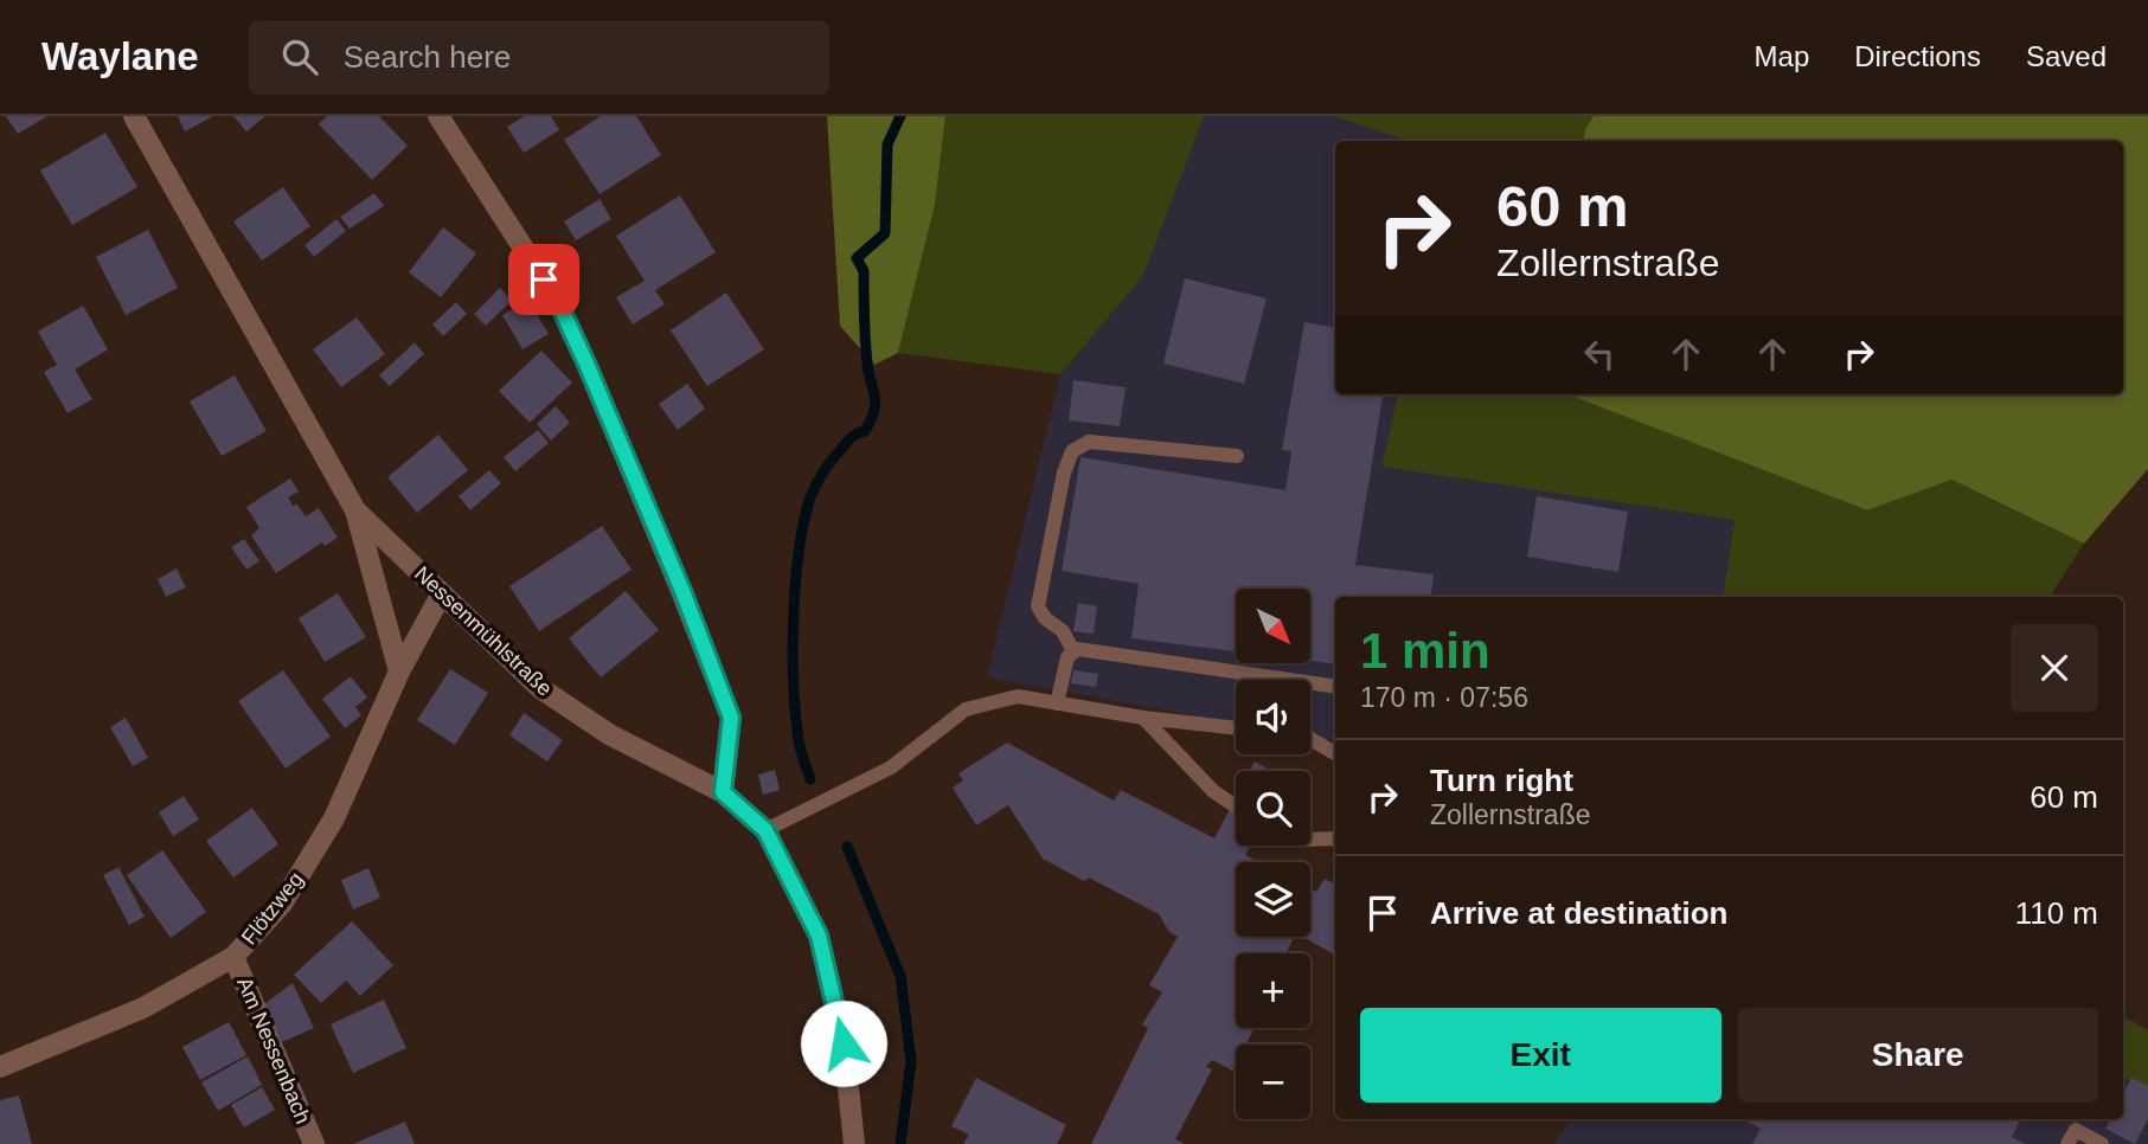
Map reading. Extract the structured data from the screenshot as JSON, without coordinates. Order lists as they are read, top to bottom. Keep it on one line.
{"streets":{"street":["Nessenmühlstraße","Flötzweg","Am Nessenbach"]},"crossings":[["Nessenmühlstraße","Flötzweg"],["Flötzweg","Am Nessenbach"]],"north":"bottom right","page":{"header":"Waylane","search":"Search here","nav":["Map","Directions","Saved"],"turn":["60 m","Zollernstraße"],"map_buttons":["+","−"],"heading":["1 min","170 m · 07:56"],"list":[{"name":"Turn right","note":"Zollernstraße","value":"60 m"},{"name":"Arrive at destination","value":"110 m"}],"buttons":["Exit","Share"]}}
